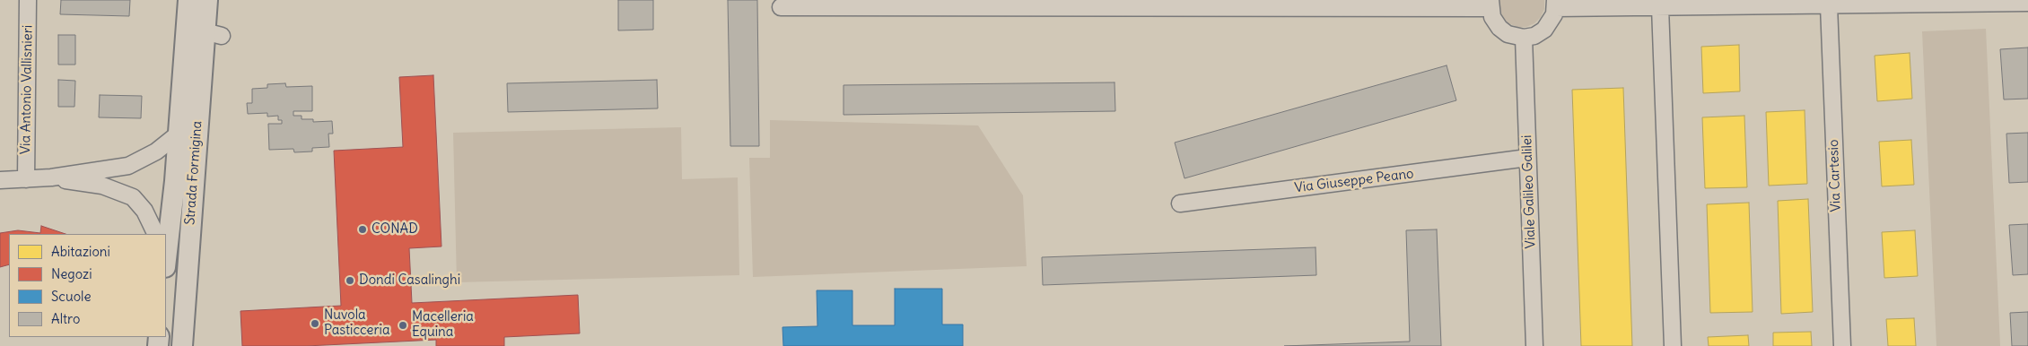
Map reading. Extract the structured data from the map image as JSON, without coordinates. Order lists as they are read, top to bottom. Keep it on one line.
{"streets":{"street":["Via Antonio Vallisnieri","Strada Formigina","Via Cartesio","Via Giuseppe Peano","Viale Galileo Galilei"]},"crossings":[["Via Giuseppe Peano","Viale Galileo Galilei"]],"places":["CONAD","Dondi Casalinghi","Nuvola Pasticceria","Macelleria Equina"],"legend":["Abitazioni","Negozi","Scuole","Altro"]}
